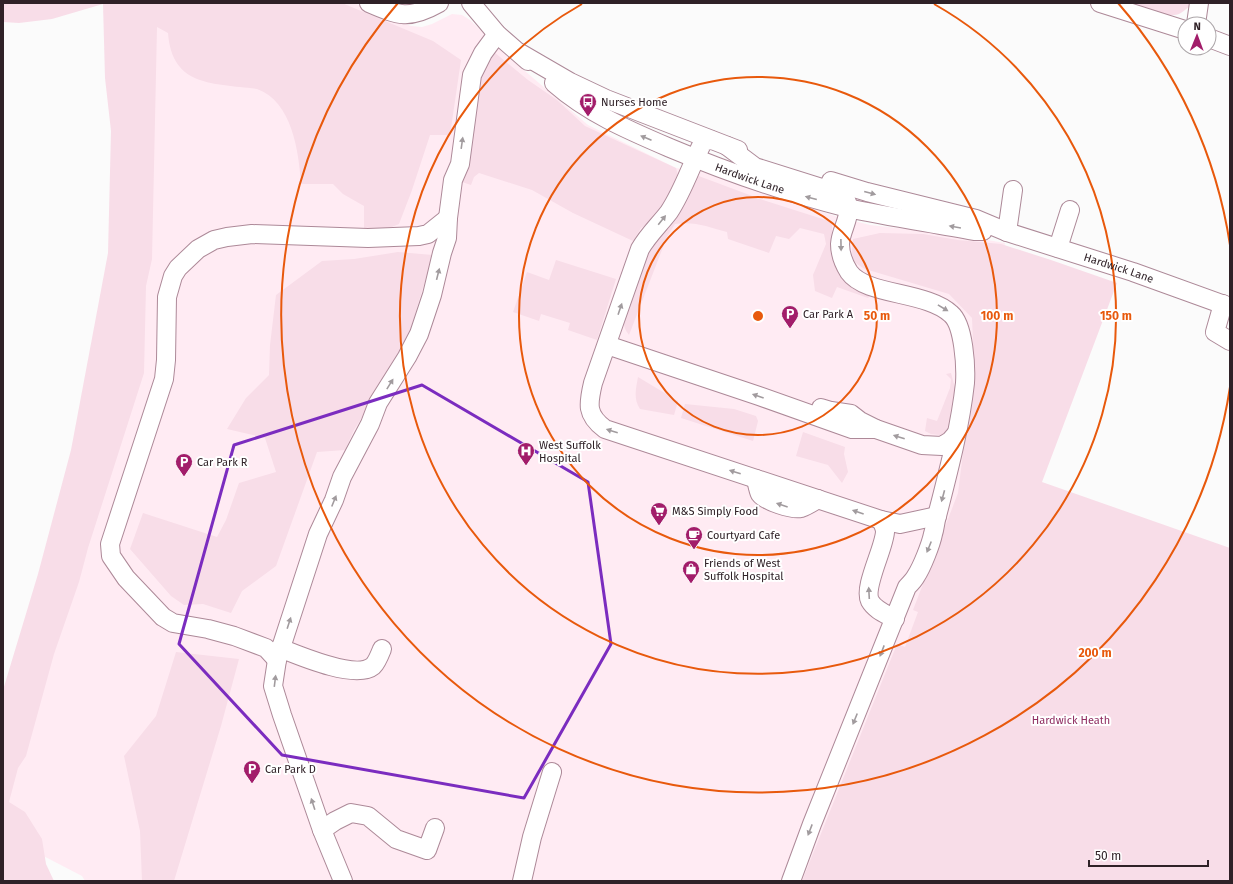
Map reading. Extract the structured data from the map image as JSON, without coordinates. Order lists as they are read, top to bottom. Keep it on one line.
{"streets":{"street":["Hardwick Lane"]},"parks":["Hardwick Heath"],"places":{"bus stop":["Nurses Home"],"parking":["Car Park A","Car Park R","Car Park D"],"hospital":["West Suffolk Hospital"],"supermarket":["M&S Simply Food"],"cafe":["Courtyard Cafe"],"shop":["Friends of West Suffolk Hospital"]},"scale_bar":"50 m","north":"top","rings":["50 m","100 m","150 m","200 m"]}
